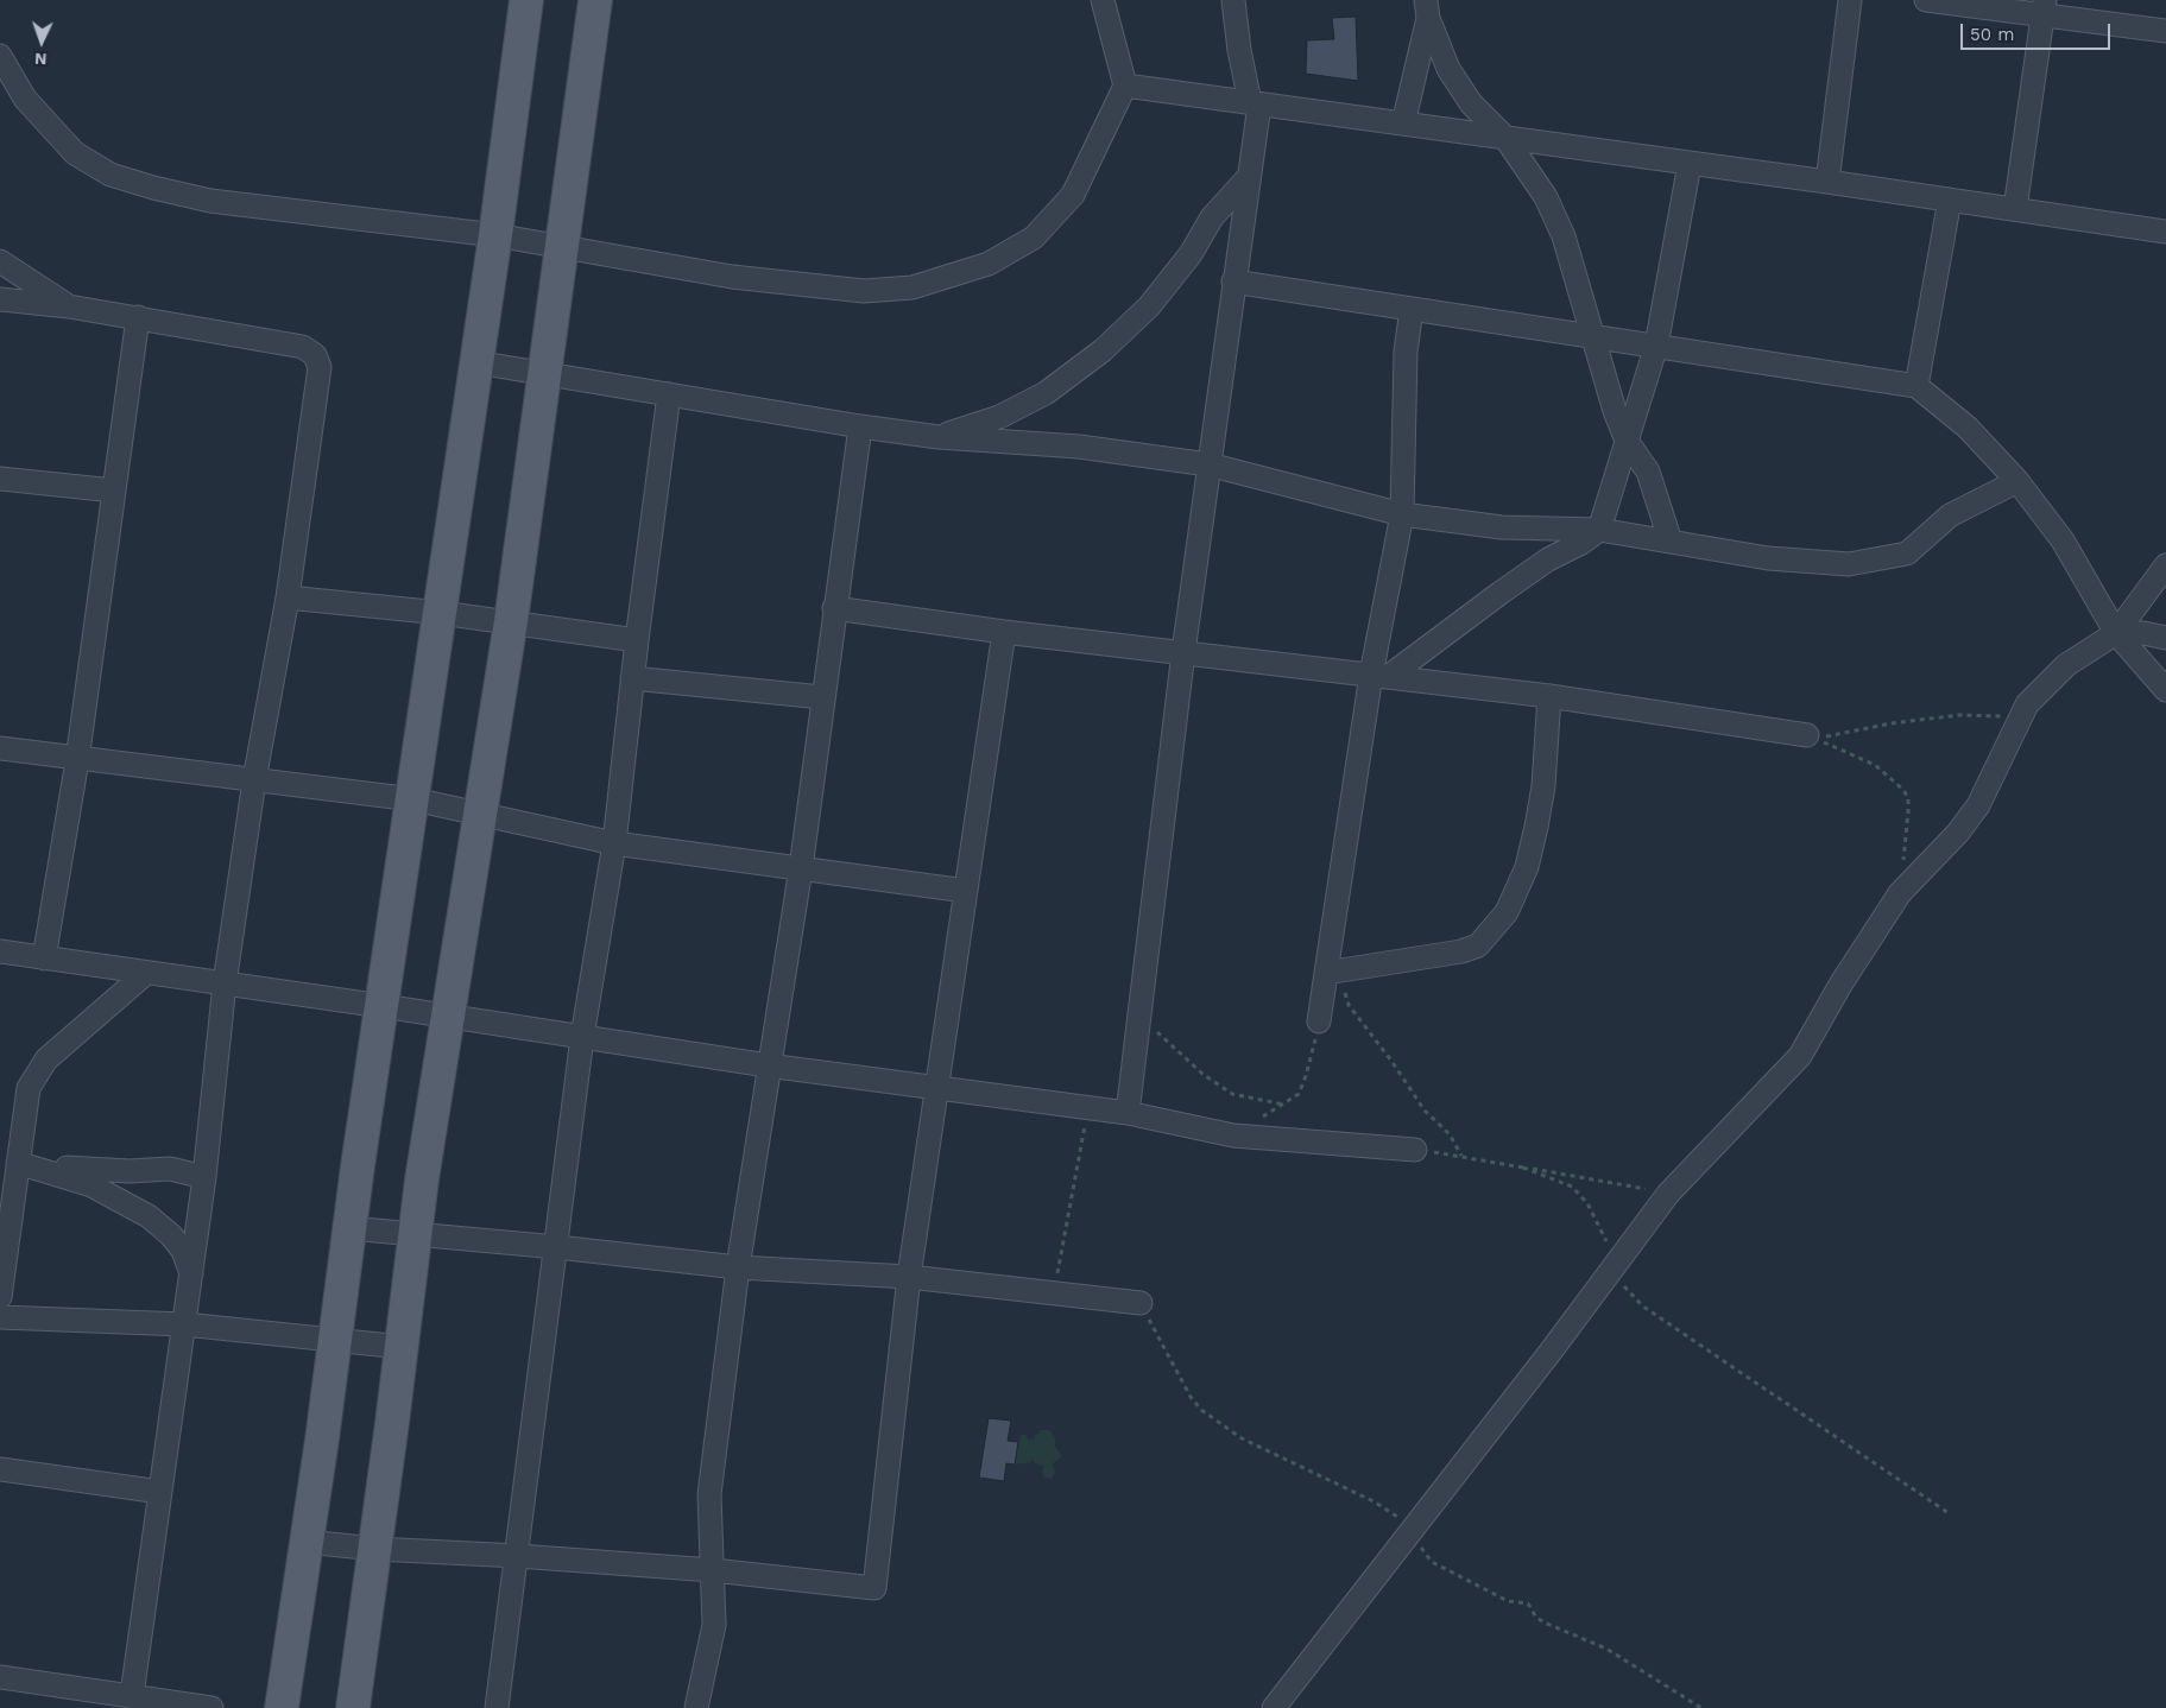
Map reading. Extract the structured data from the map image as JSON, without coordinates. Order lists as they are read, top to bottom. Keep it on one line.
{"scale_bar":"50 m","north":"bottom"}
